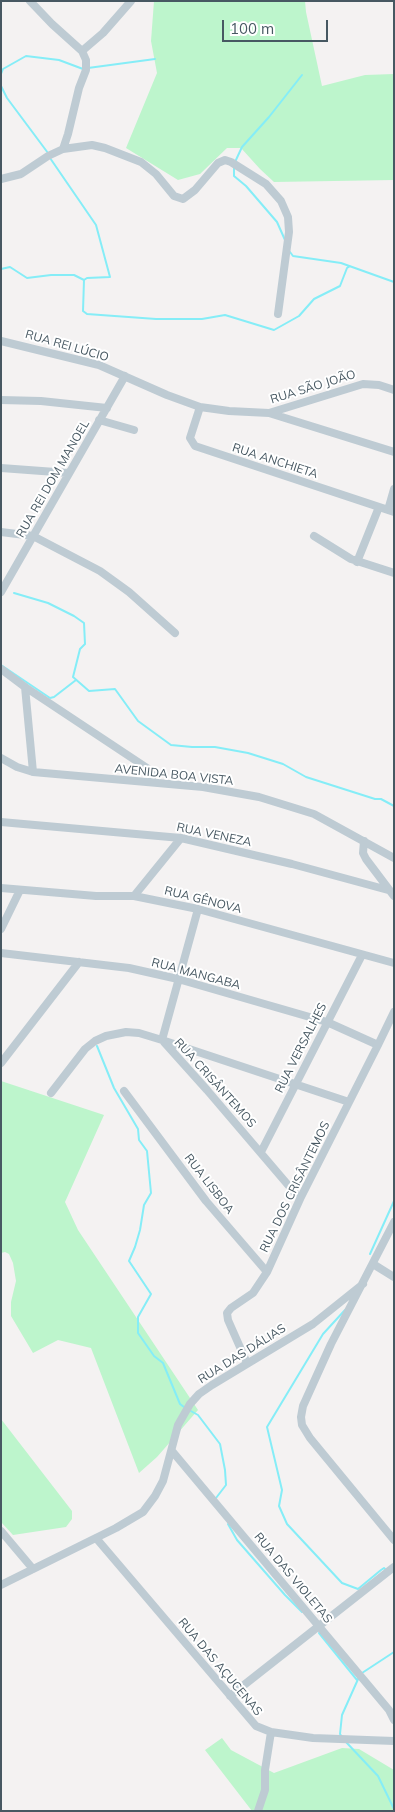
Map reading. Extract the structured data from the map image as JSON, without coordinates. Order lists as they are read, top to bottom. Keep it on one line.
{"streets":{"street":["RUA REI LÚCIO","RUA SÃO JOÃO","RUA ANCHIETA","RUA REI DOM MANOEL","AVENIDA BOA VISTA","RUA VENEZA","RUA GÊNOVA","RUA MANGABA","RUA VERSALHES","RUA CRISÂNTEMOS","RUA LISBOA","RUA DOS CRISÂNTEMOS","RUA DAS DÁLIAS","RUA DAS VIOLETAS","RUA DAS AÇUCENAS"]},"crossings":[["RUA REI LÚCIO","RUA SÃO JOÃO"],["RUA REI LÚCIO","RUA REI DOM MANOEL"],["RUA SÃO JOÃO","RUA ANCHIETA"],["RUA SÃO JOÃO","RUA REI DOM MANOEL"],["RUA GÊNOVA","RUA VERSALHES"],["RUA GÊNOVA","RUA CRISÂNTEMOS"],["RUA MANGABA","RUA VERSALHES"],["RUA MANGABA","RUA CRISÂNTEMOS"],["RUA MANGABA","RUA DOS CRISÂNTEMOS"],["RUA VERSALHES","RUA CRISÂNTEMOS"],["RUA CRISÂNTEMOS","RUA DOS CRISÂNTEMOS"],["RUA LISBOA","RUA DOS CRISÂNTEMOS"],["RUA DOS CRISÂNTEMOS","RUA DAS DÁLIAS"],["RUA DAS DÁLIAS","RUA DAS VIOLETAS"],["RUA DAS DÁLIAS","RUA DAS AÇUCENAS"]],"scale_bar":"100 m"}
